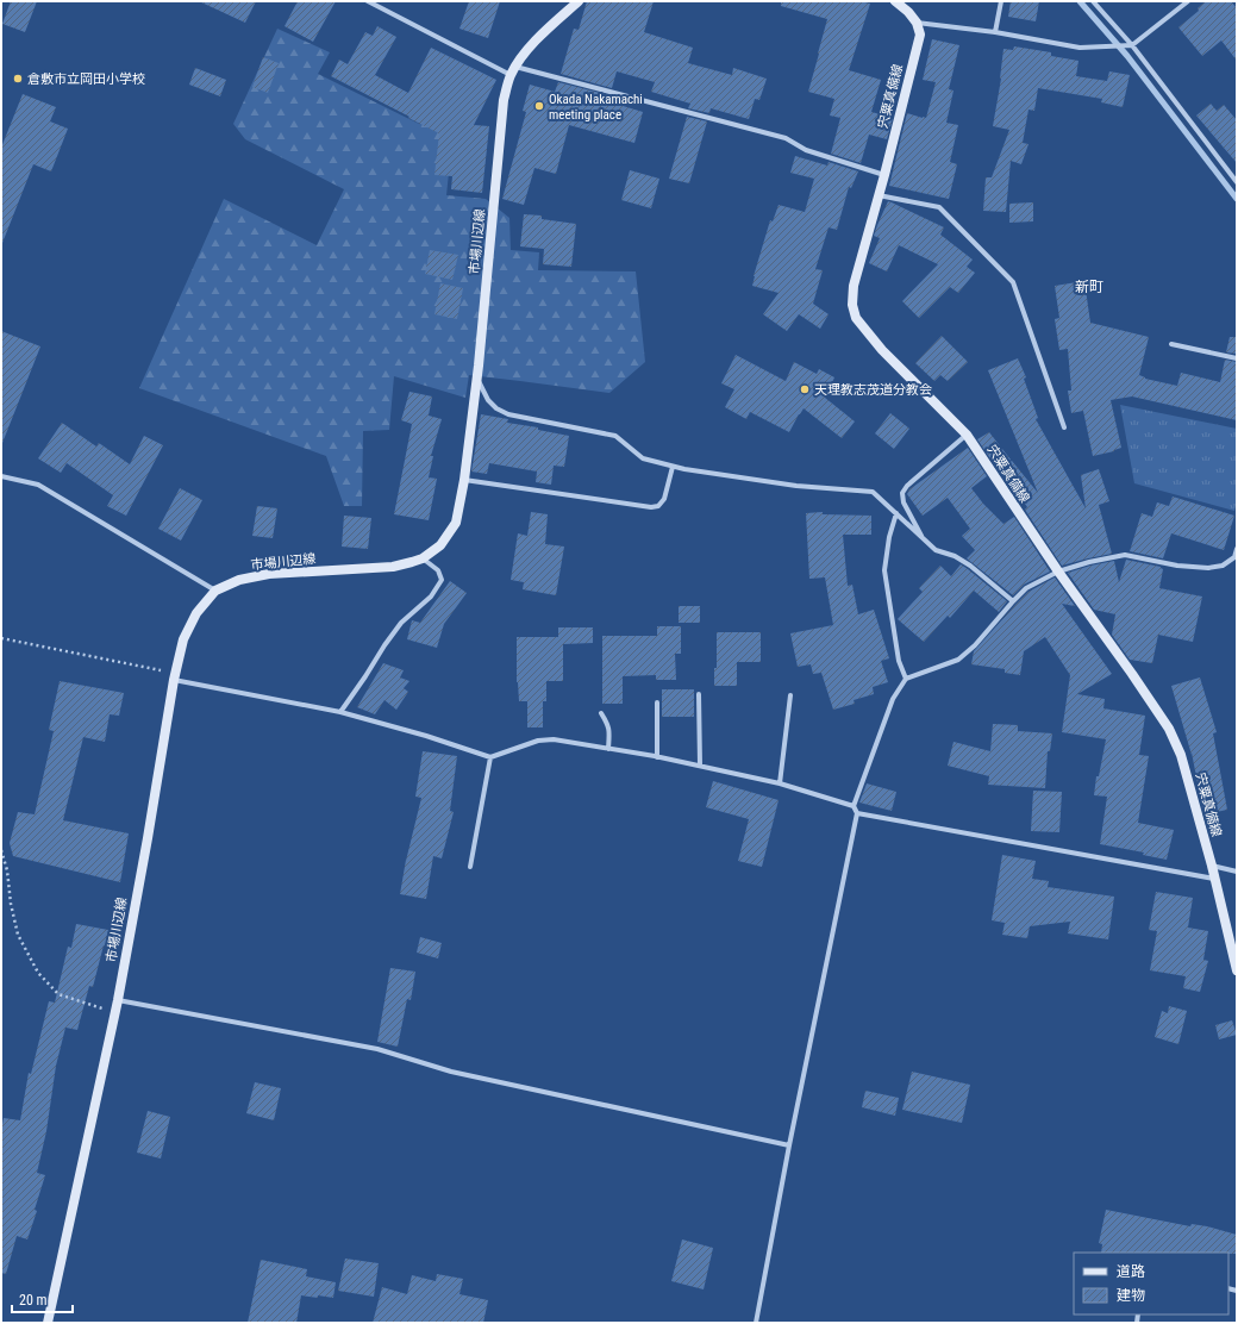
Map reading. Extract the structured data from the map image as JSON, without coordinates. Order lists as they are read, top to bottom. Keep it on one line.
{"streets":{"main road":["宍粟真備線","市場川辺線"]},"districts":["新町"],"places":["倉敷市立岡田小学校","Okada Nakamachi meeting place","天理教志茂道分教会"],"legend":["道路","建物"],"scale_bar":"20 m"}
